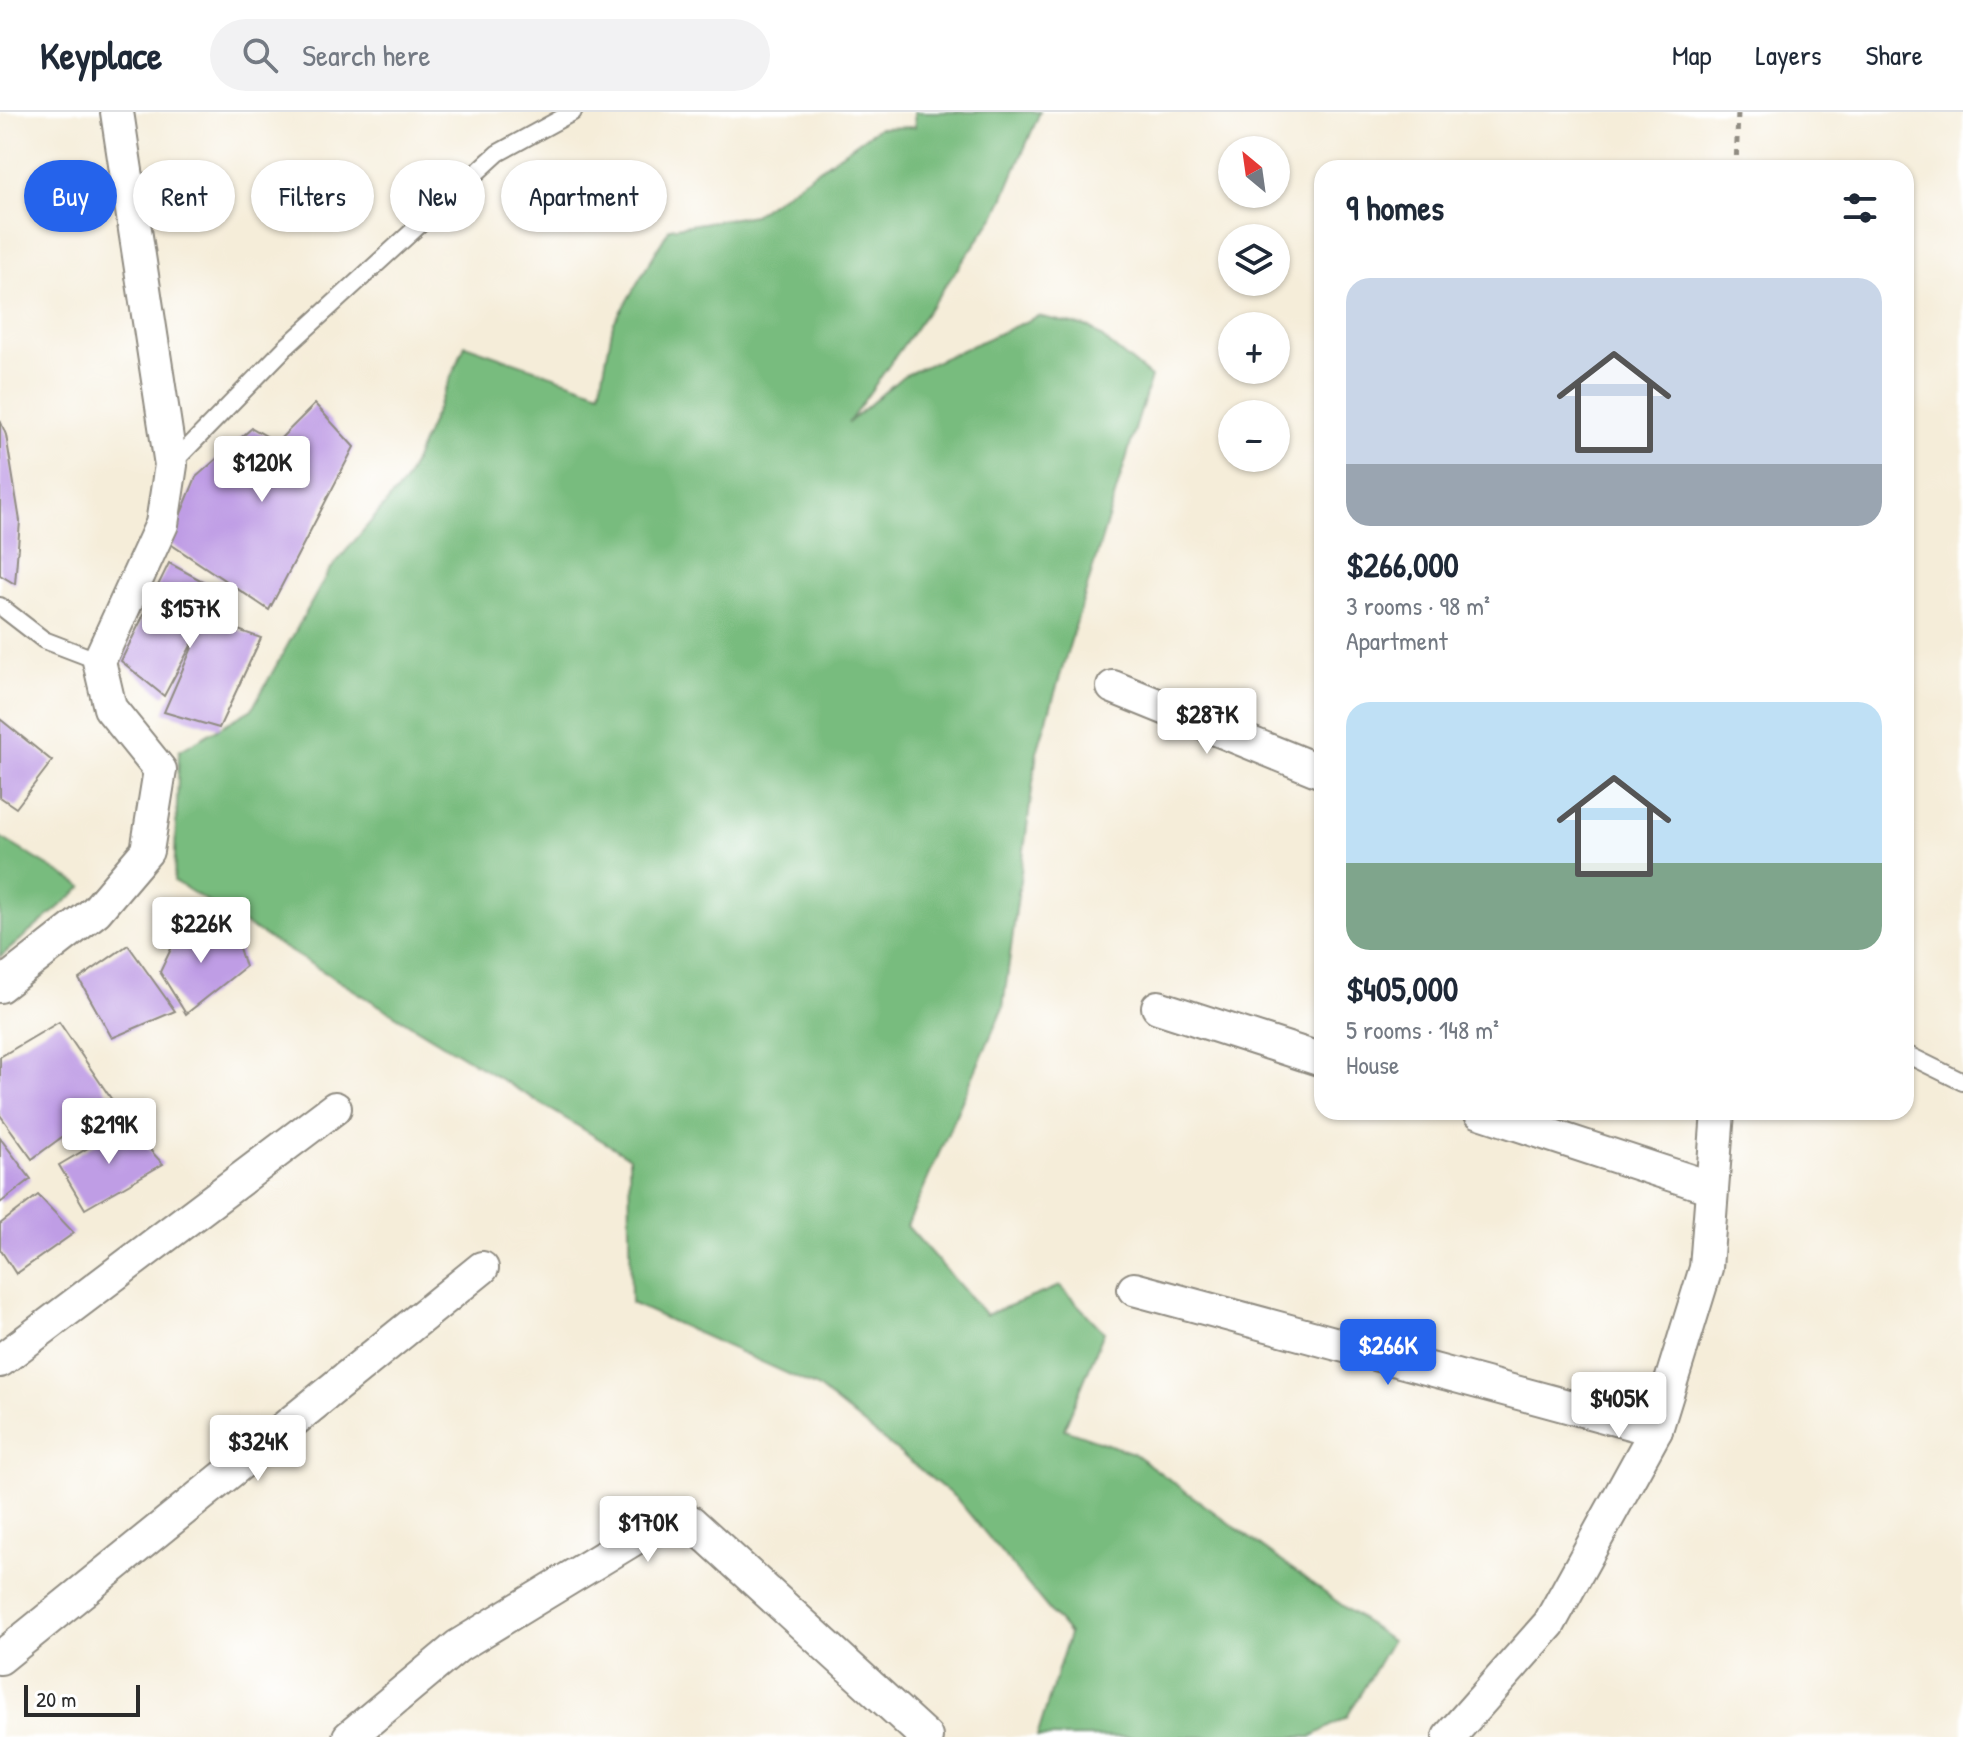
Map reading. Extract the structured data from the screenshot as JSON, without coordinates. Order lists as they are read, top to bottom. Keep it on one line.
{"scale_bar":"20 m","north":"top left","page":{"header":"Keyplace","search":"Search here","nav":["Map","Layers","Share"],"map_buttons":["+","−"],"chip":["Buy","Rent","Filters","New","Apartment"],"heading":"9 homes","list":[{"name":"$266,000","note":"3 rooms · 98 m² · Apartment"},{"name":"$405,000","note":"5 rooms · 148 m² · House"}],"price":["$120K","$157K","$287K","$226K","$219K","$266K","$405K","$324K","$170K"],"scale":"20 m"}}
